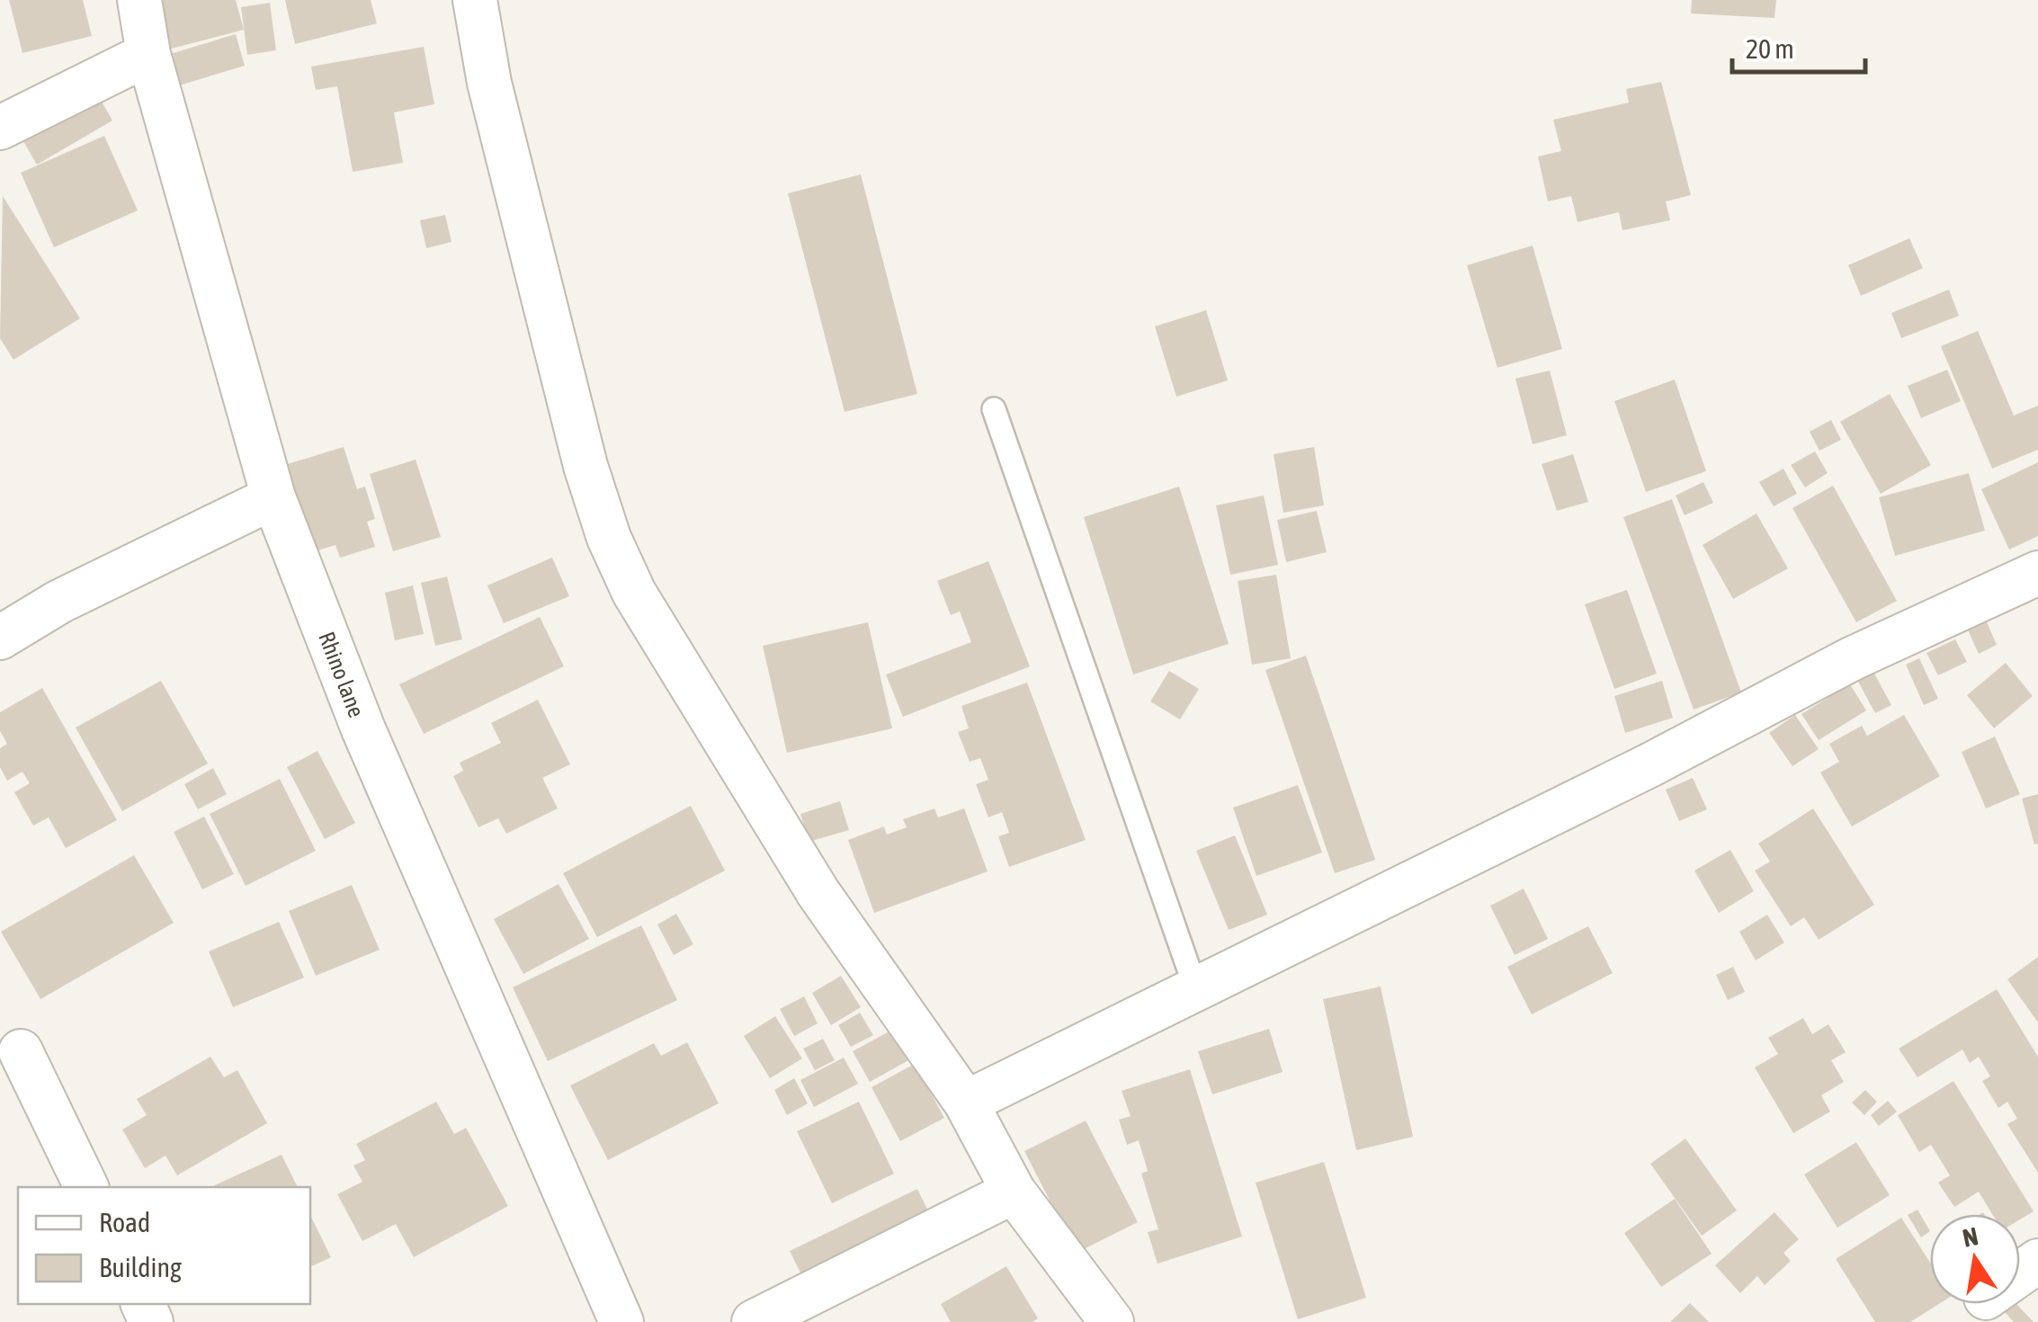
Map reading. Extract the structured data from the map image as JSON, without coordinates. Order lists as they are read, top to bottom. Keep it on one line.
{"streets":{"street":["Rhino lane"]},"legend":["Road","Building"],"scale_bar":"20 m","north":"top"}
